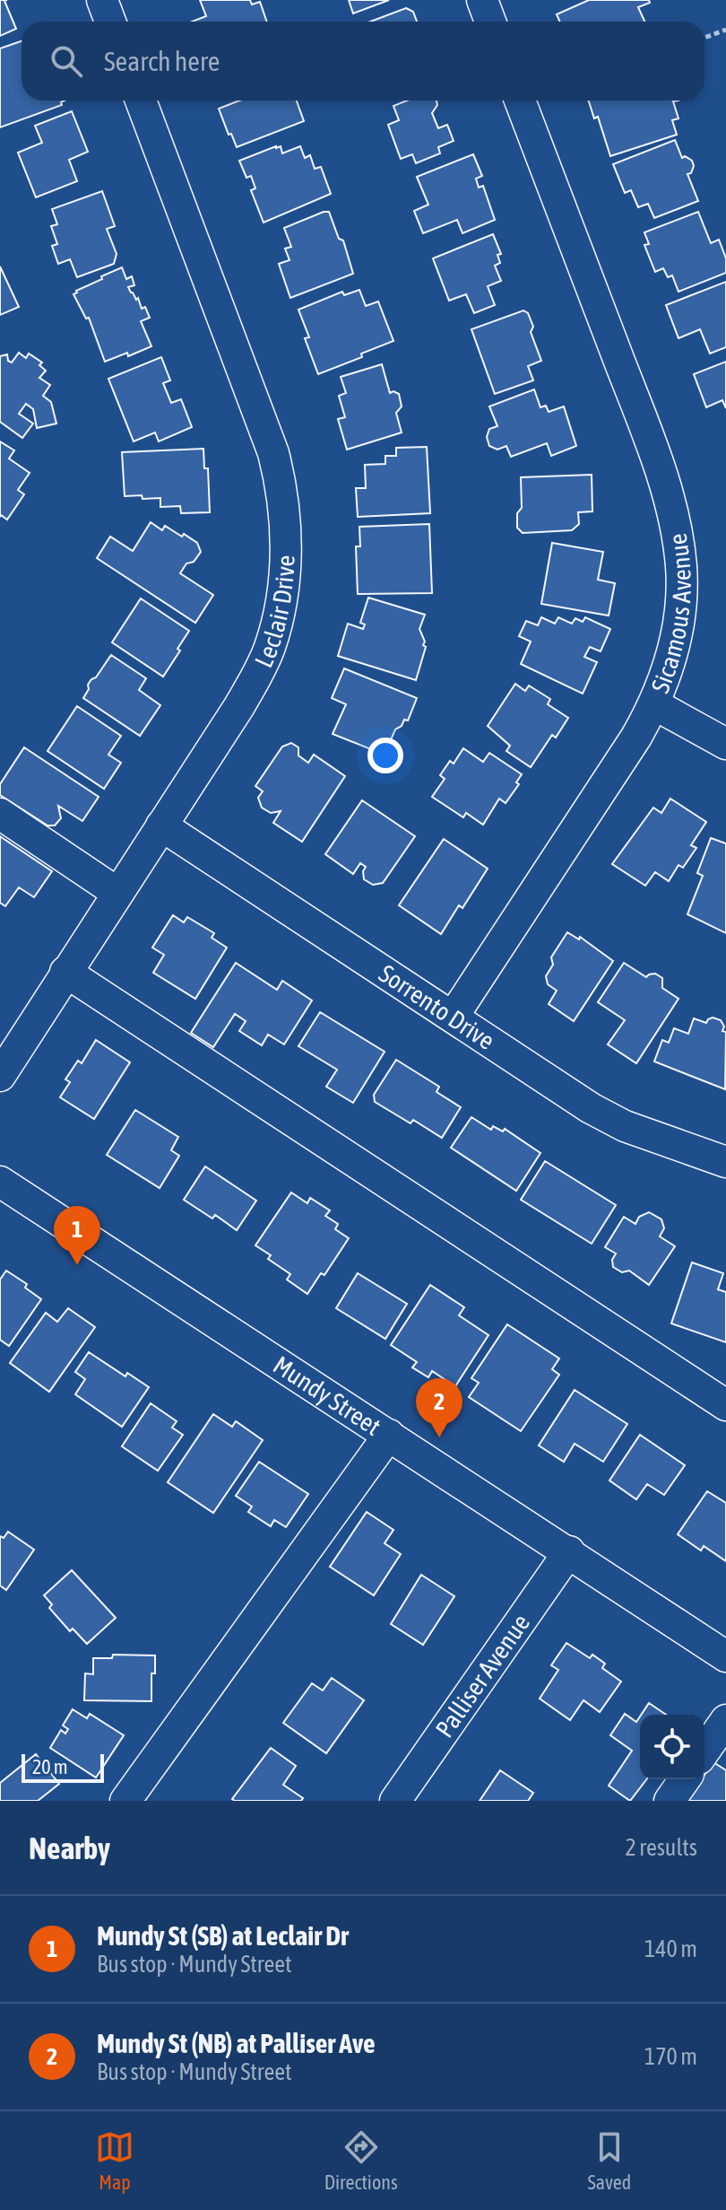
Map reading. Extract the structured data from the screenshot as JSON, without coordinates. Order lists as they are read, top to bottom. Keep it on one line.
{"streets":{"street":["Leclair Drive","Sicamous Avenue","Sorrento Drive","Mundy Street","Palliser Avenue"]},"crossings":[["Leclair Drive","Sorrento Drive"],["Sicamous Avenue","Sorrento Drive"],["Mundy Street","Palliser Avenue"]],"scale_bar":"20 m","page":{"search":"Search here","pins":["1","2"],"scale":"20 m","heading":["Nearby","2 results"],"list":[{"mark":"1","name":"Mundy St (SB) at Leclair Dr","note":"Bus stop · Mundy Street","value":"140 m"},{"mark":"2","name":"Mundy St (NB) at Palliser Ave","note":"Bus stop · Mundy Street","value":"170 m"}],"nav":["Map","Directions","Saved"]}}
